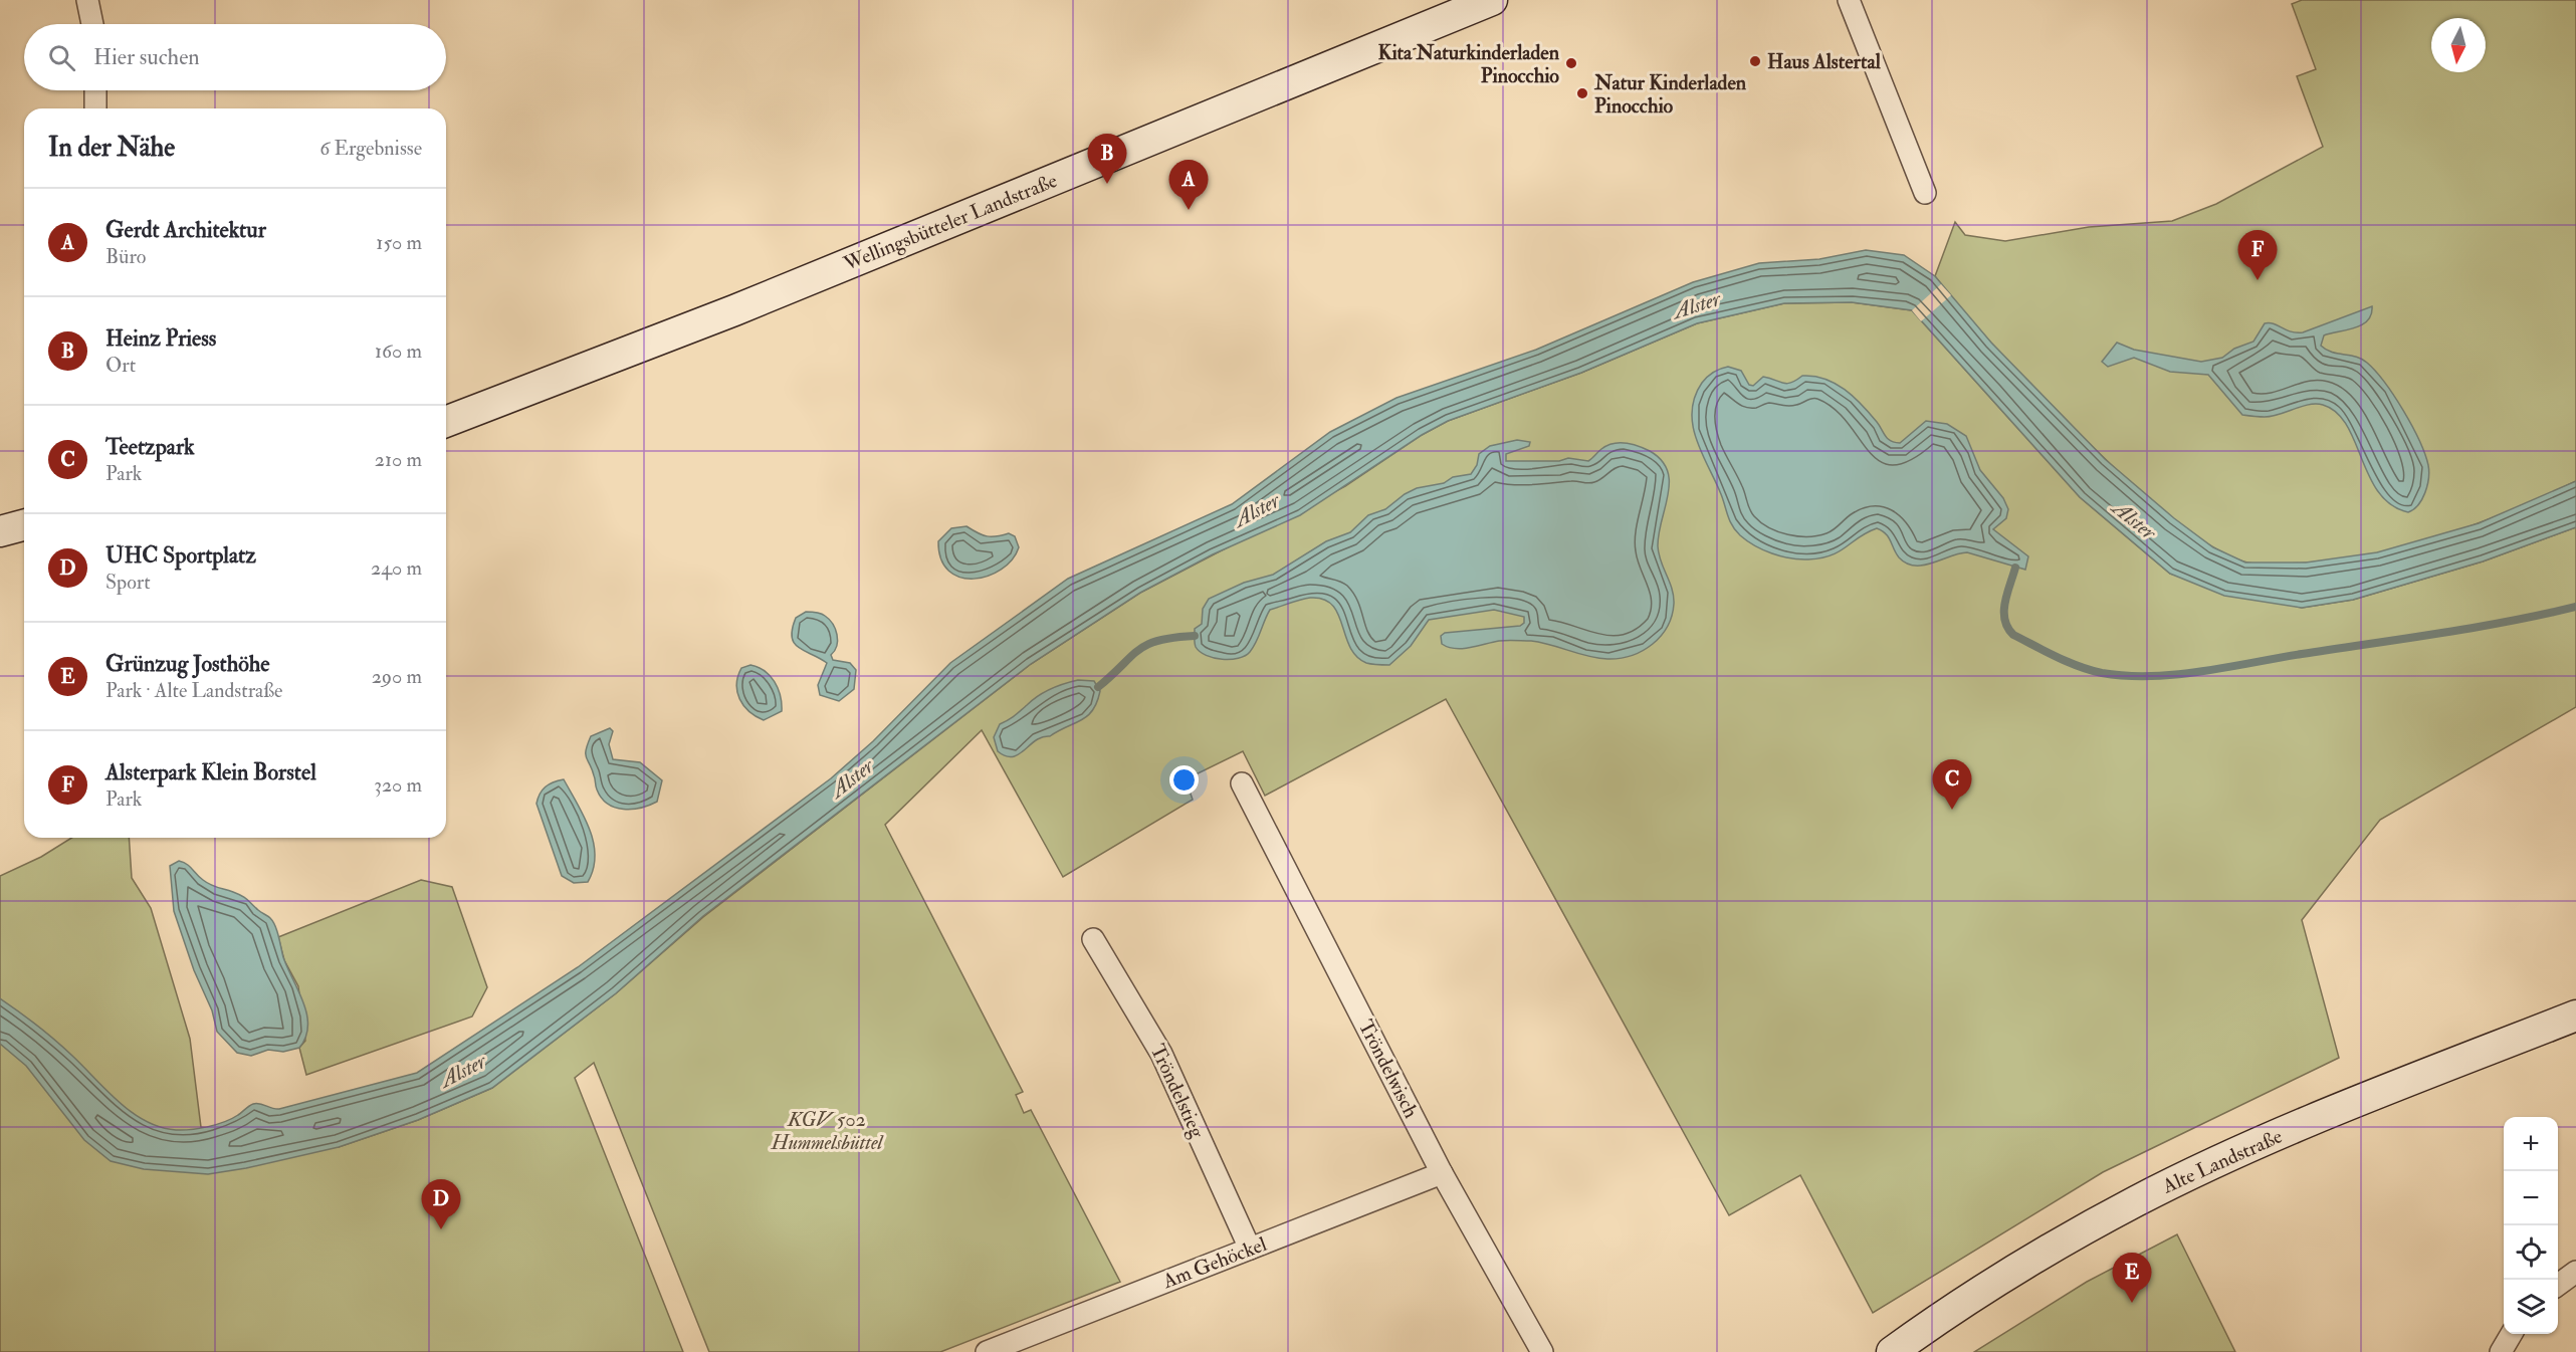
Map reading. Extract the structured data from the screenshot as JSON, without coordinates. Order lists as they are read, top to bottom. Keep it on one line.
{"streets":{"main road":["Wellingsbütteler Landstraße","Alte Landstraße"],"street":["Tröndelwisch","Tröndelstieg","Am Gehöckel"]},"crossings":[["Tröndelwisch","Am Gehöckel"],["Tröndelstieg","Am Gehöckel"]],"water":["Alster"],"parks":["KGV 502 Hummelsbüttel"],"places":["Haus Alstertal","Kita Naturkinderladen Pinocchio","Natur Kinderladen Pinocchio"],"north":"bottom","page":{"search":"Hier suchen","heading":["In der Nähe","6 Ergebnisse"],"pins":["B","A","F","C","D","E"],"list":[{"mark":"A","name":"Gerdt Architektur","note":"Büro","value":"150 m"},{"mark":"B","name":"Heinz Priess","note":"Ort","value":"160 m"},{"mark":"C","name":"Teetzpark","note":"Park","value":"210 m"},{"mark":"D","name":"UHC Sportplatz","note":"Sport","value":"240 m"},{"mark":"E","name":"Grünzug Josthöhe","note":"Park · Alte Landstraße","value":"290 m"},{"mark":"F","name":"Alsterpark Klein Borstel","note":"Park","value":"320 m"}],"map_buttons":["+","−"]}}
